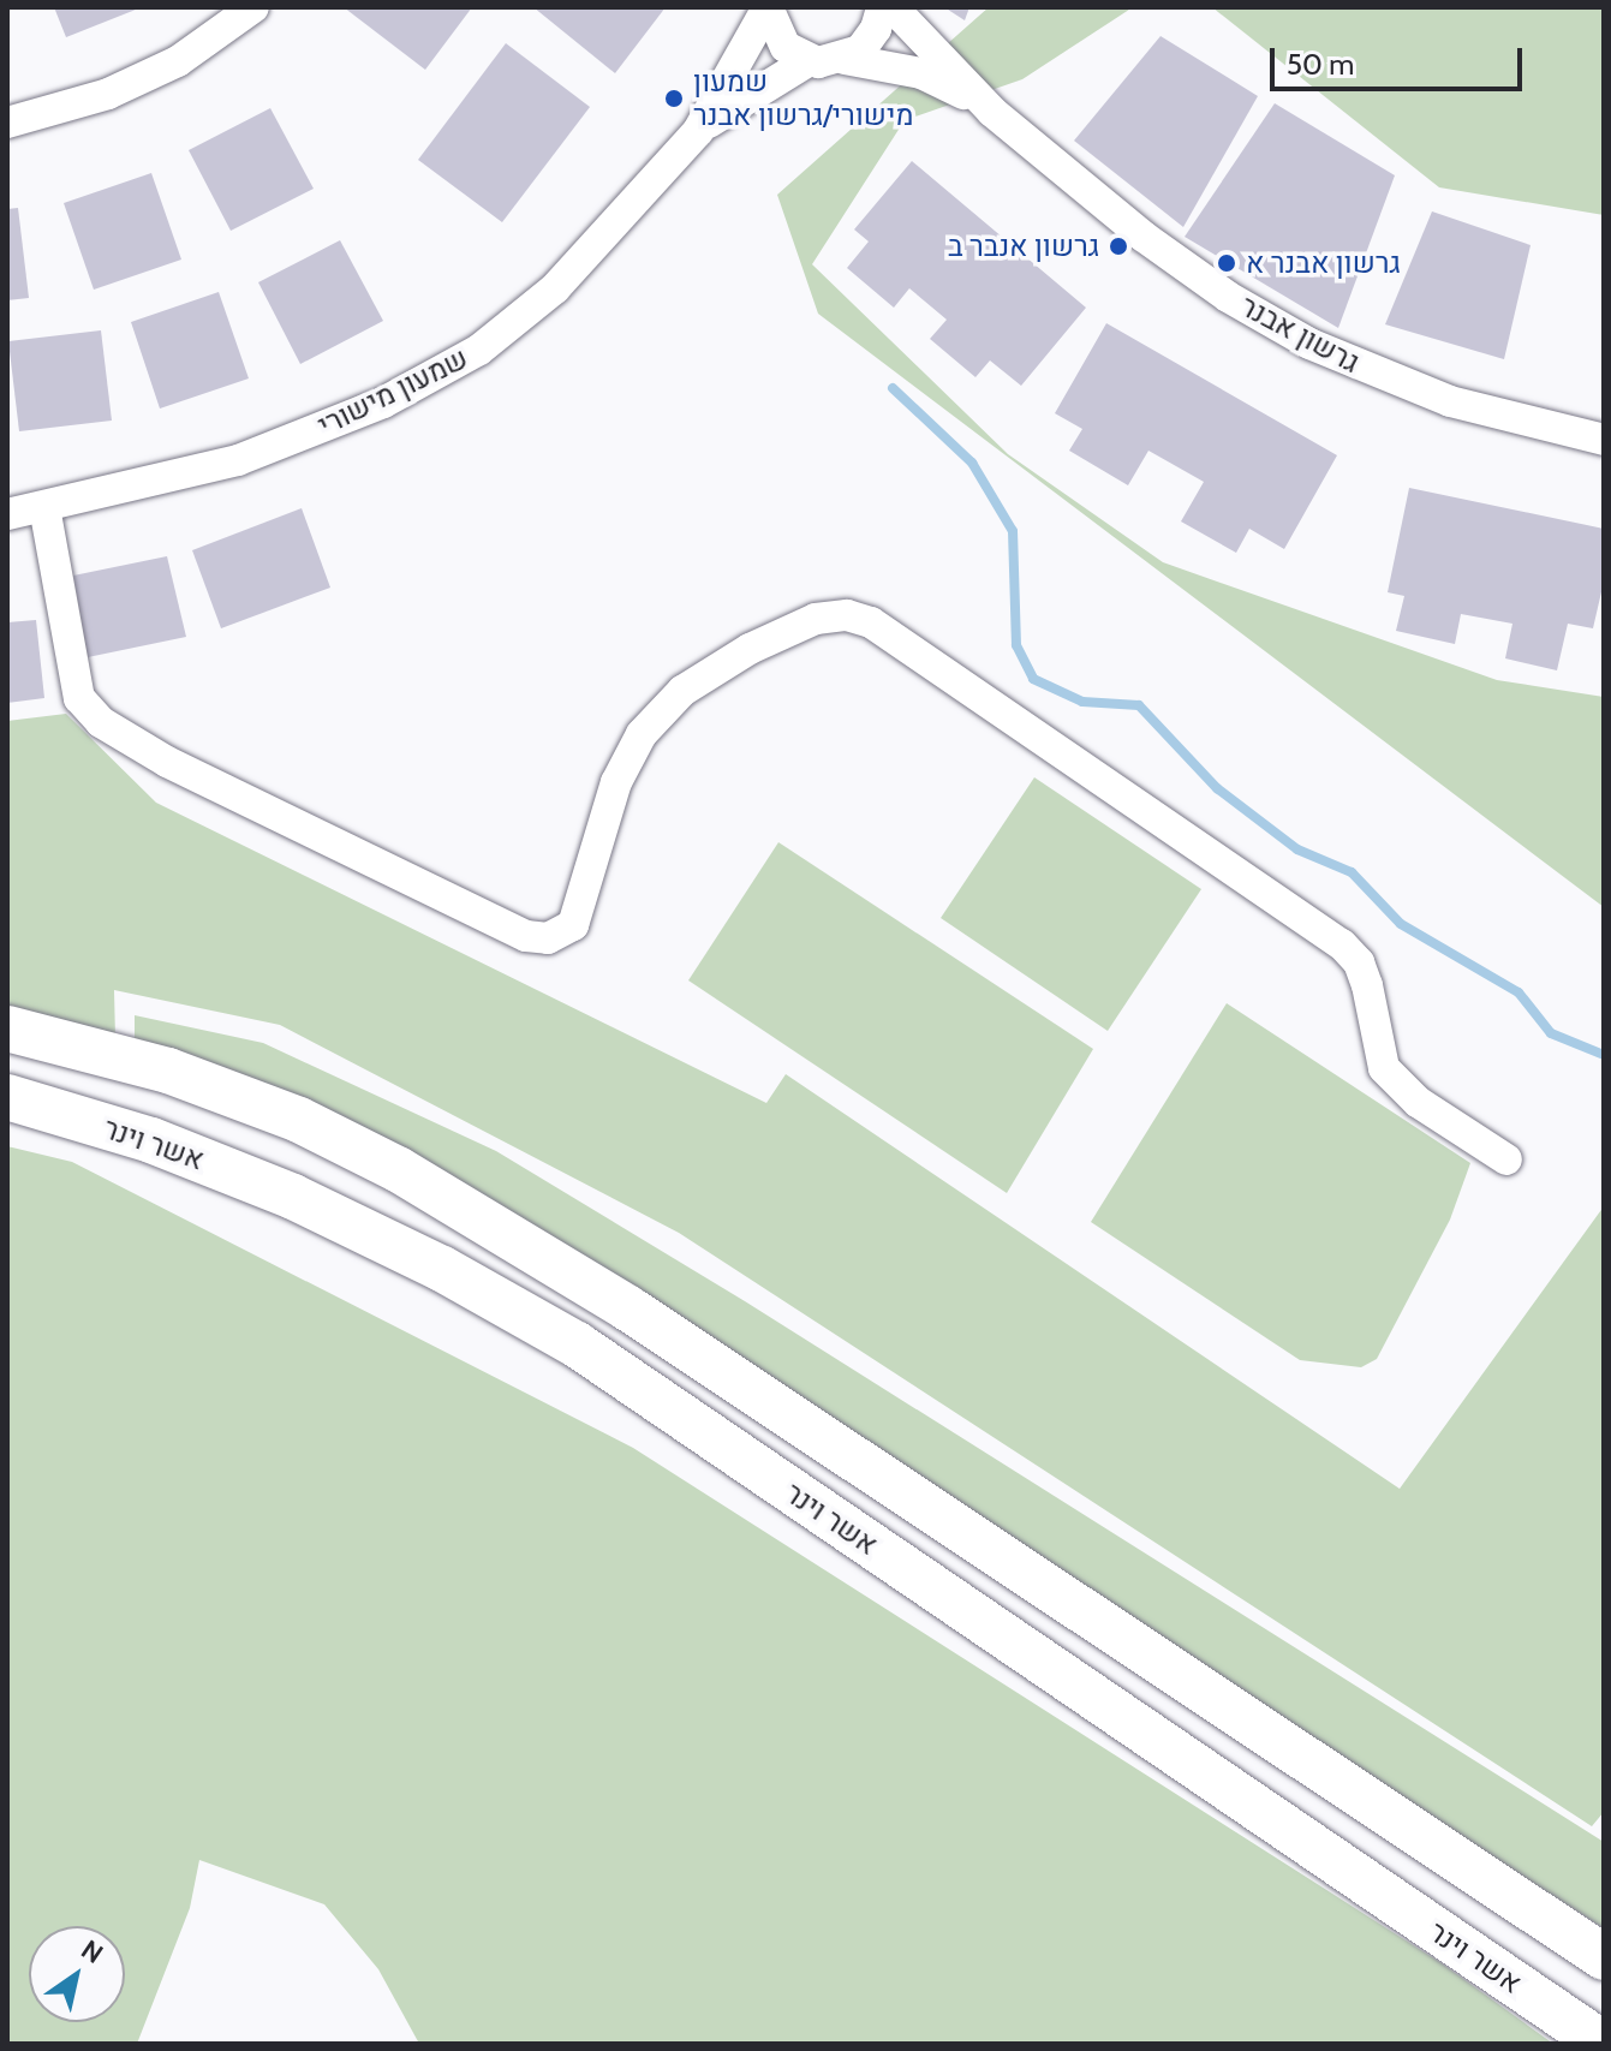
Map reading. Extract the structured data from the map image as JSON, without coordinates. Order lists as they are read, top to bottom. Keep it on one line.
{"streets":{"main road":["אשר וינר"],"street":["גרשון אבנר","שמעון מישורי"]},"crossings":[["גרשון אבנר","שמעון מישורי"]],"places":["שמעון מישורי/גרשון אבנר","גרשון אנבר ב","גרשון אבנר א"],"scale_bar":"50 m","north":"top right"}
